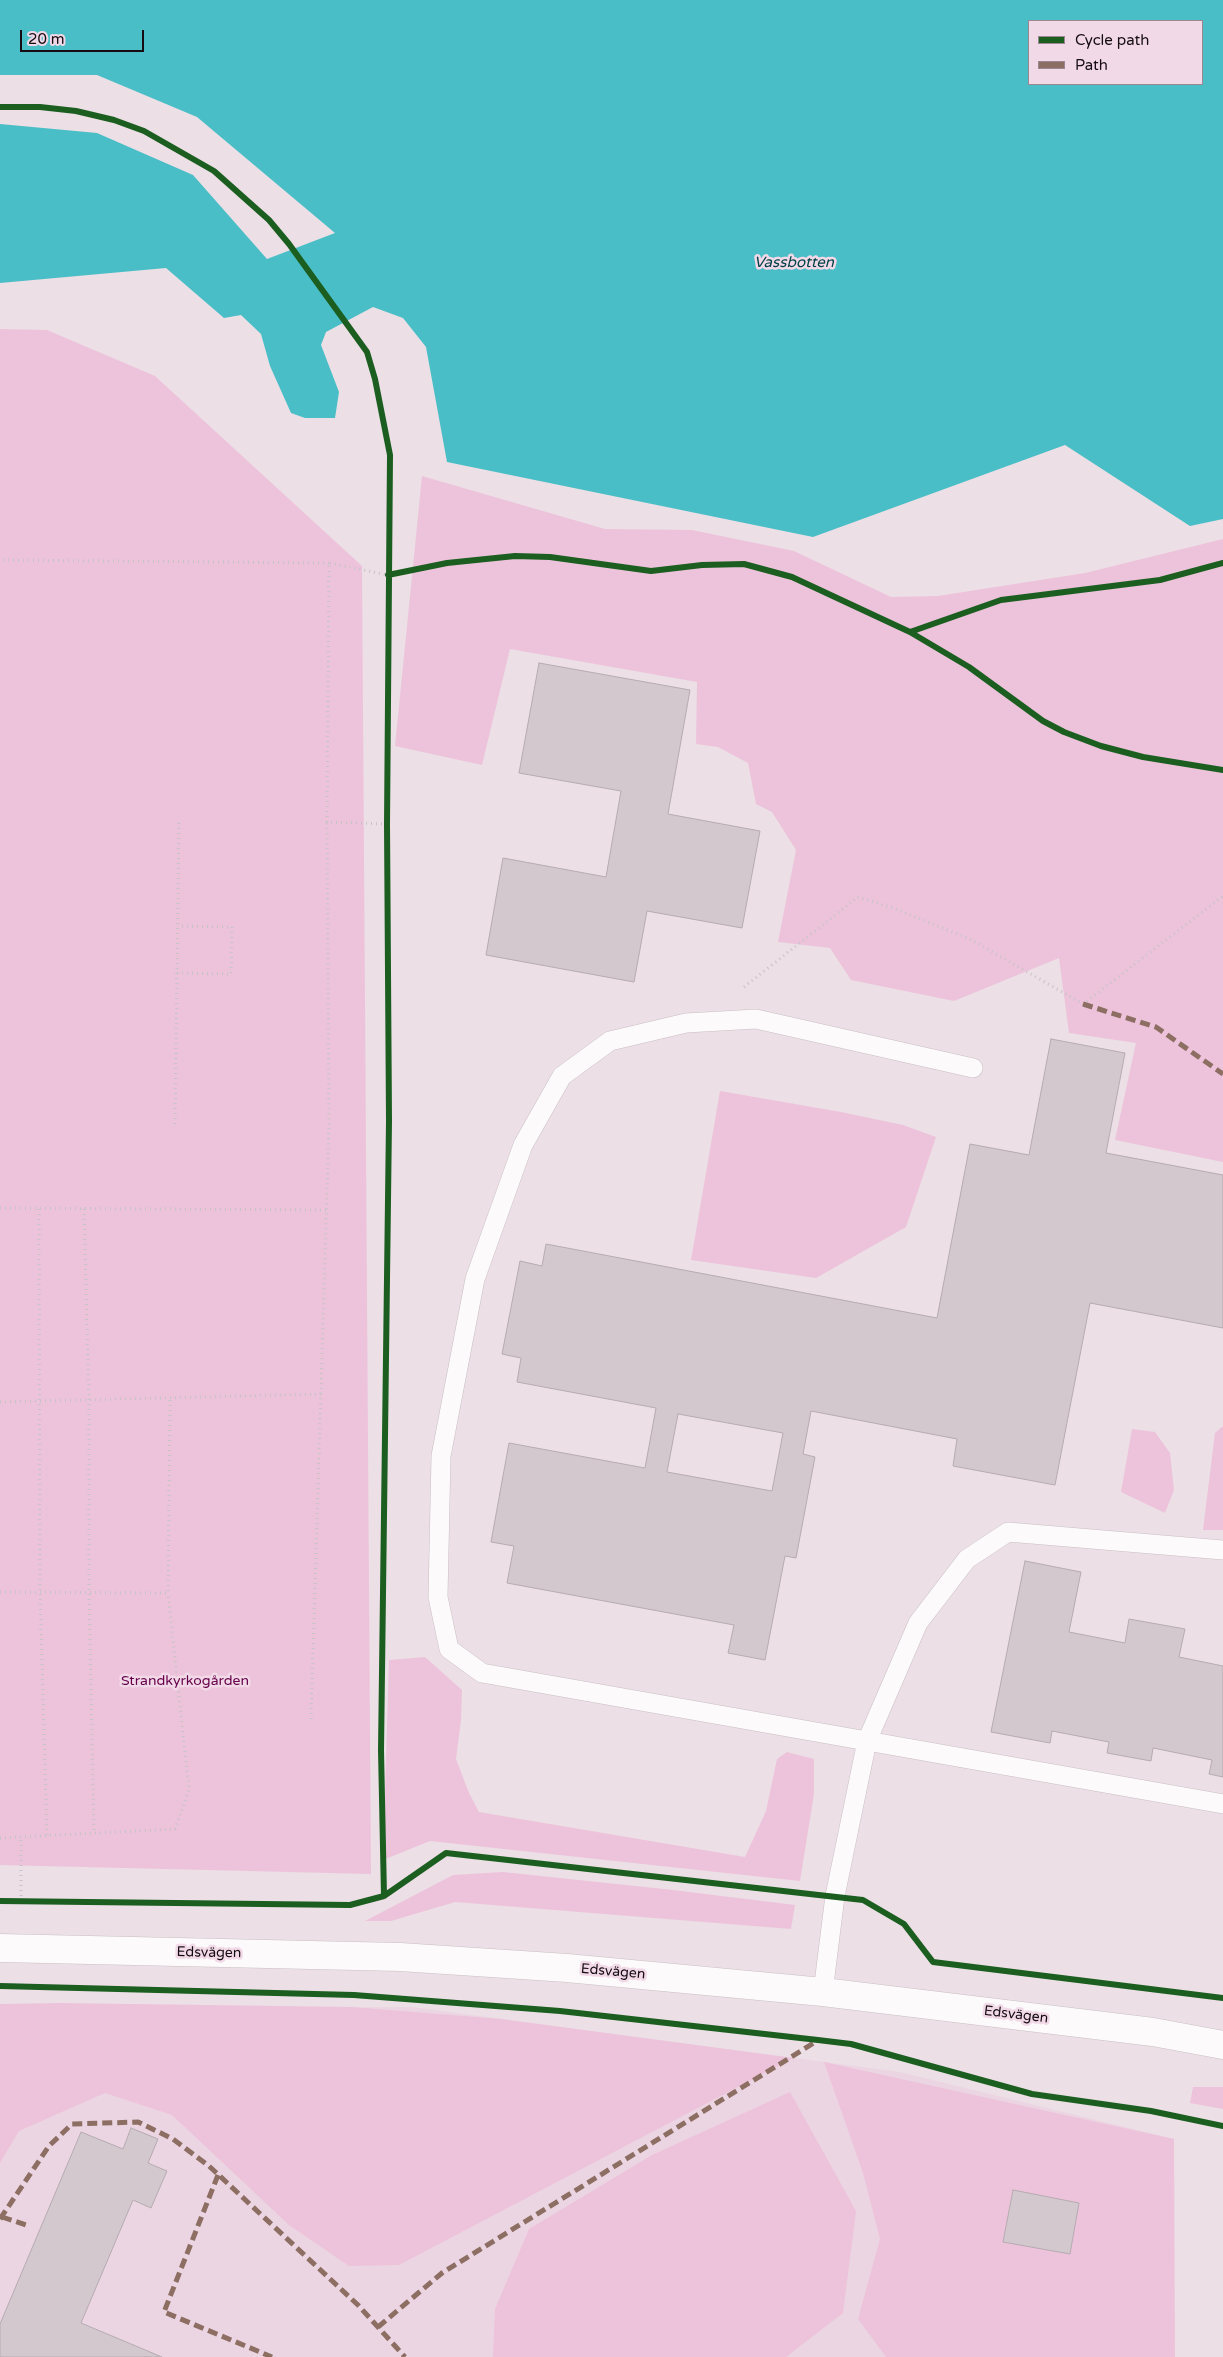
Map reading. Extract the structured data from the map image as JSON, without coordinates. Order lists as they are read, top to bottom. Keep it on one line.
{"streets":{"main road":["Edsvägen"]},"water":["Vassbotten"],"parks":["Strandkyrkogården"],"legend":["Cycle path","Path"],"scale_bar":"20 m"}
